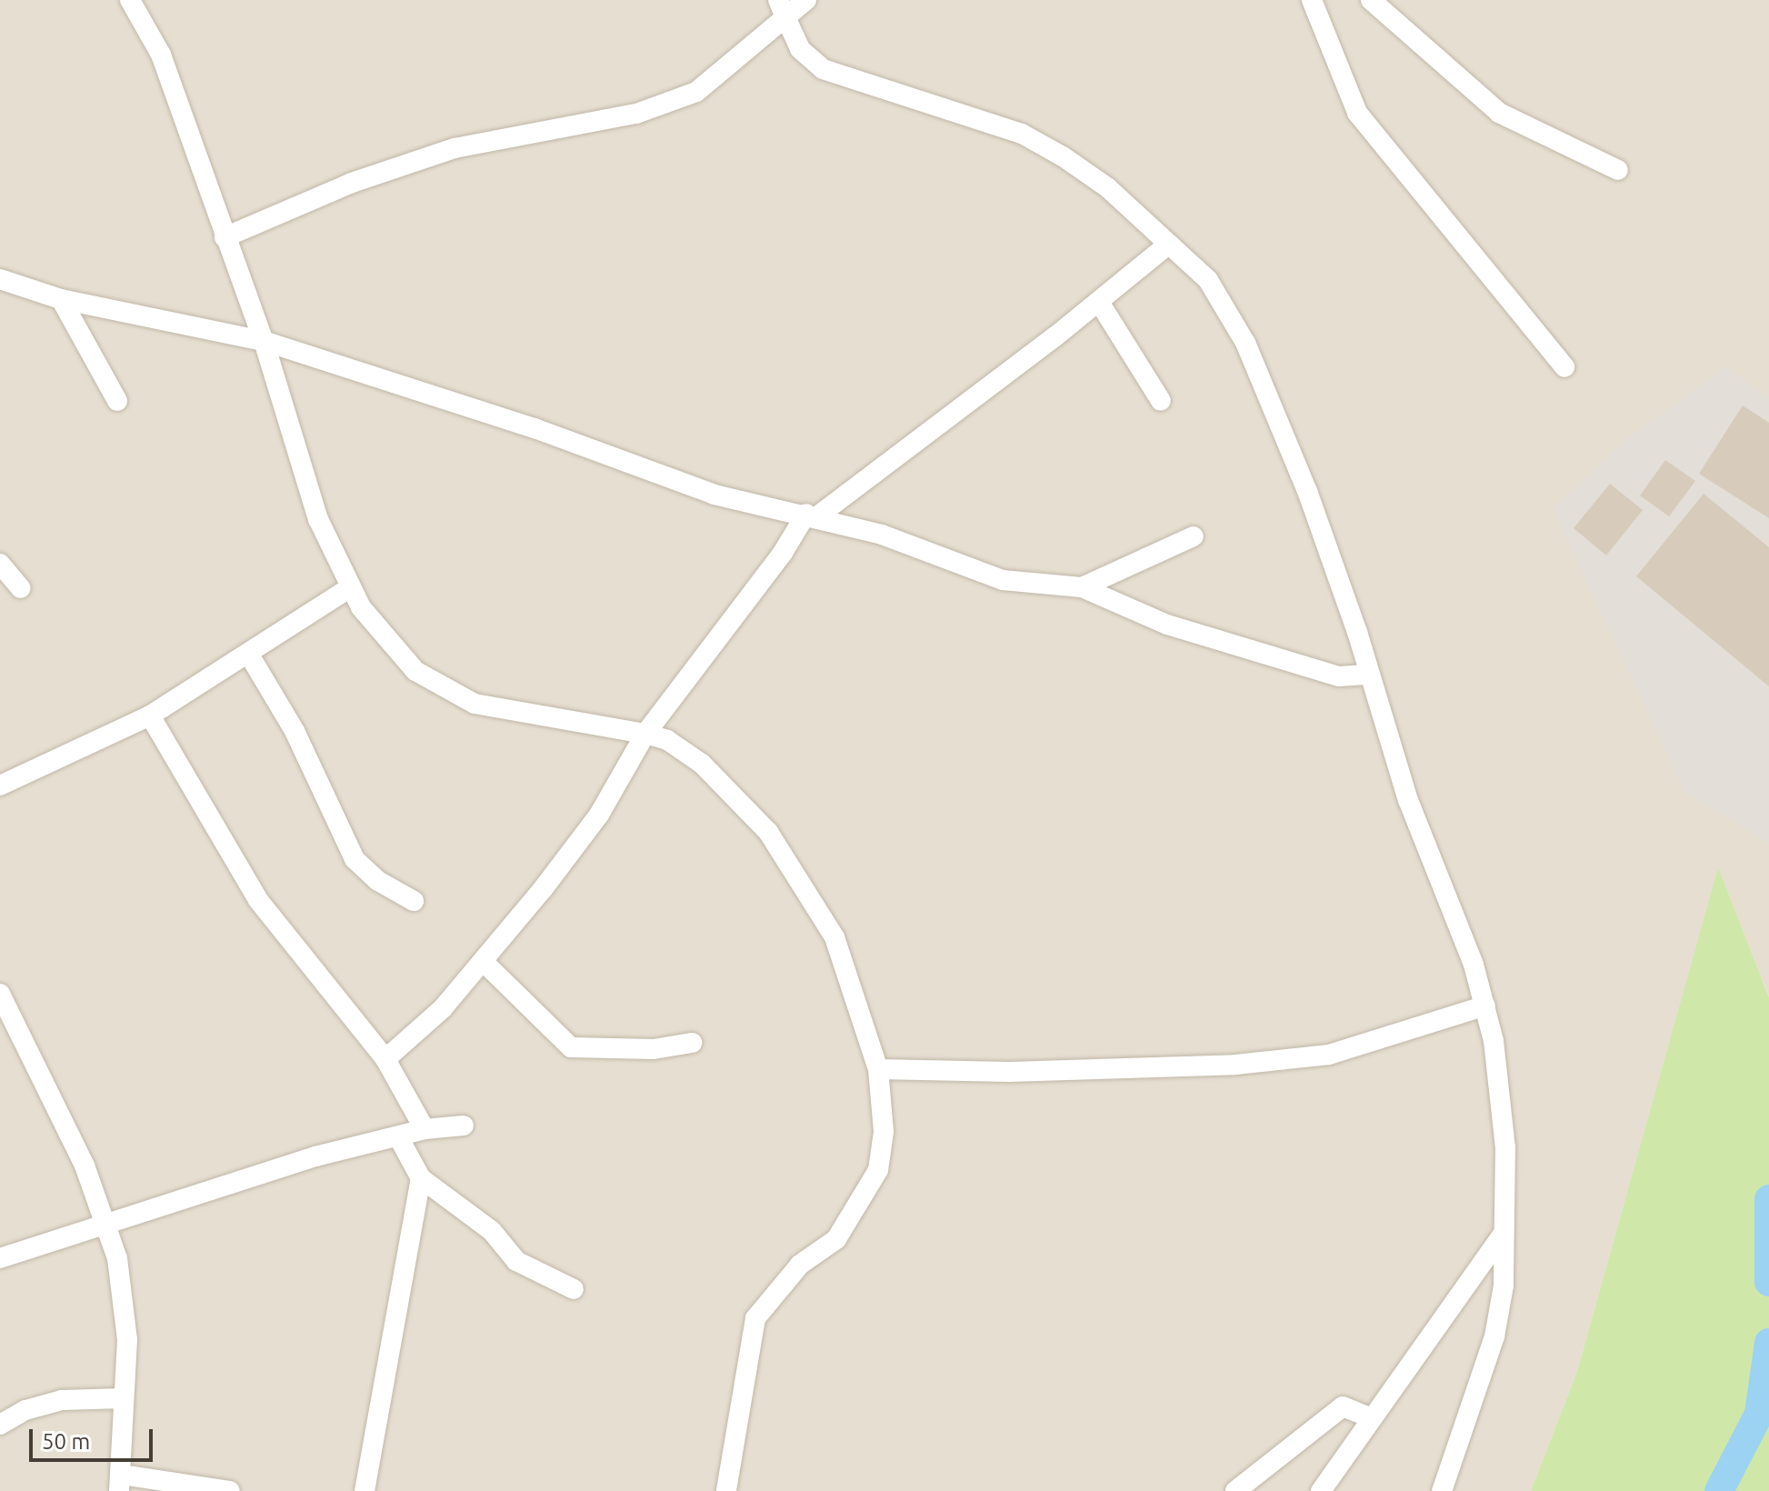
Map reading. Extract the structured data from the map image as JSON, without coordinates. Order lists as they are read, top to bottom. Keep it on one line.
{"scale_bar":"50 m"}
